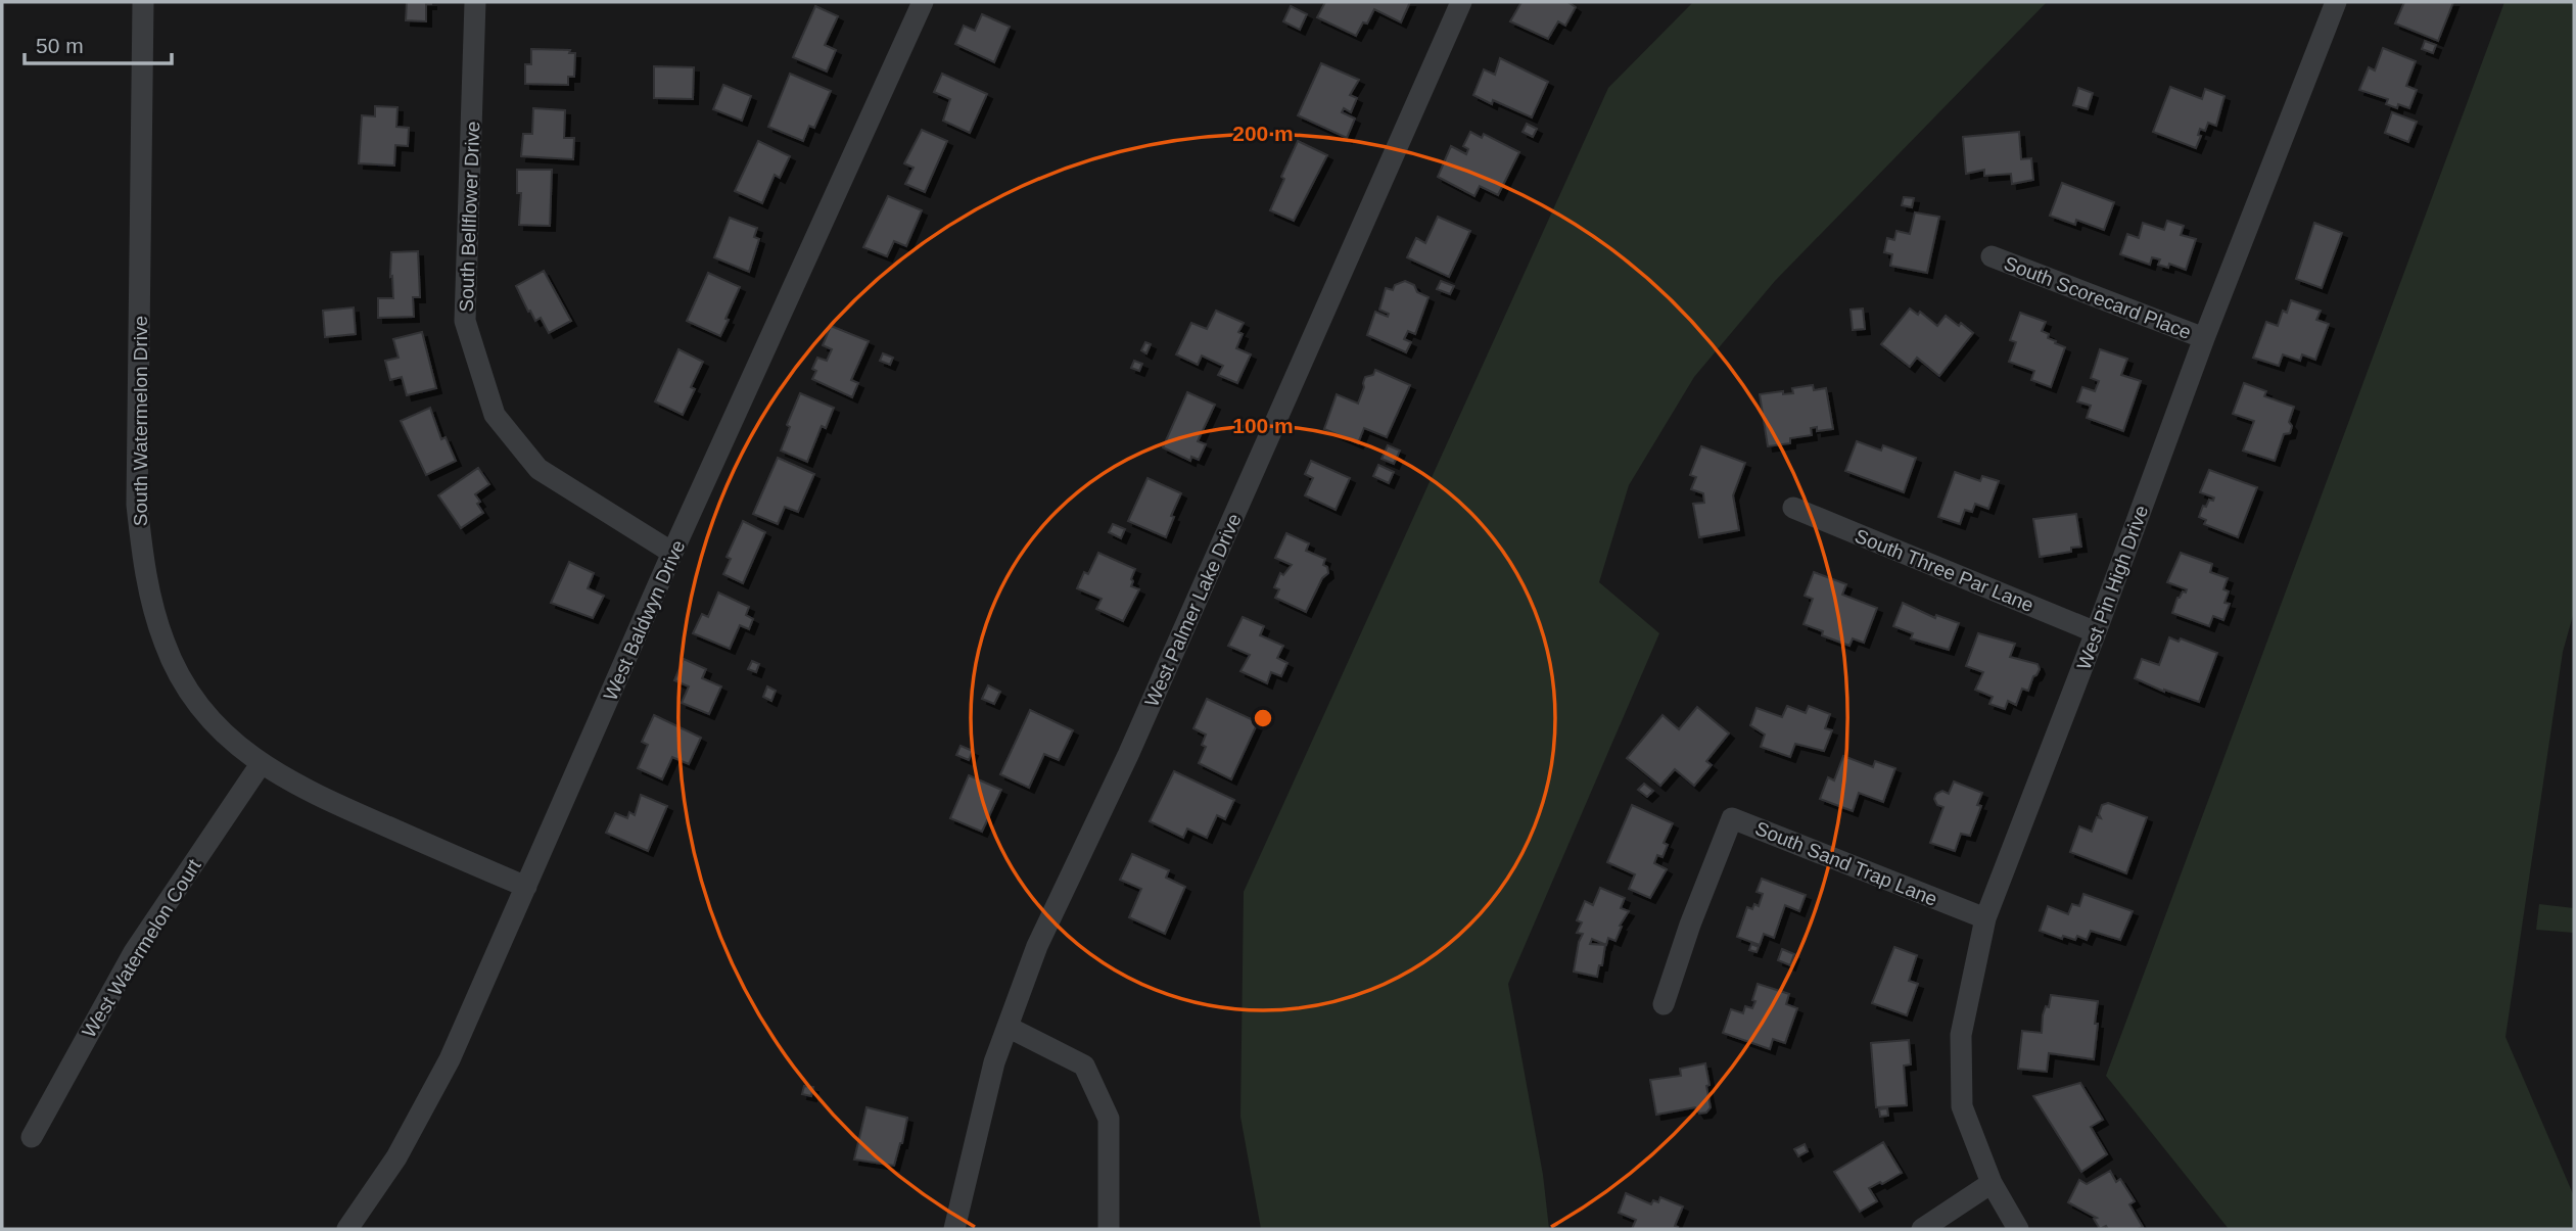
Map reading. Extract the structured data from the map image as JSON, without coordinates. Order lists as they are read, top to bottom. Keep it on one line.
{"streets":{"street":["South Bellflower Drive","South Scorecard Place","South Watermelon Drive","South Three Par Lane","West Pin High Drive","West Palmer Lake Drive","West Baldwyn Drive","South Sand Trap Lane","West Watermelon Court"]},"crossings":[["South Bellflower Drive","West Baldwyn Drive"],["South Scorecard Place","West Pin High Drive"],["South Watermelon Drive","West Baldwyn Drive"],["South Watermelon Drive","West Watermelon Court"],["South Three Par Lane","West Pin High Drive"],["West Pin High Drive","South Sand Trap Lane"]],"scale_bar":"50 m","rings":["200 m","100 m"]}
